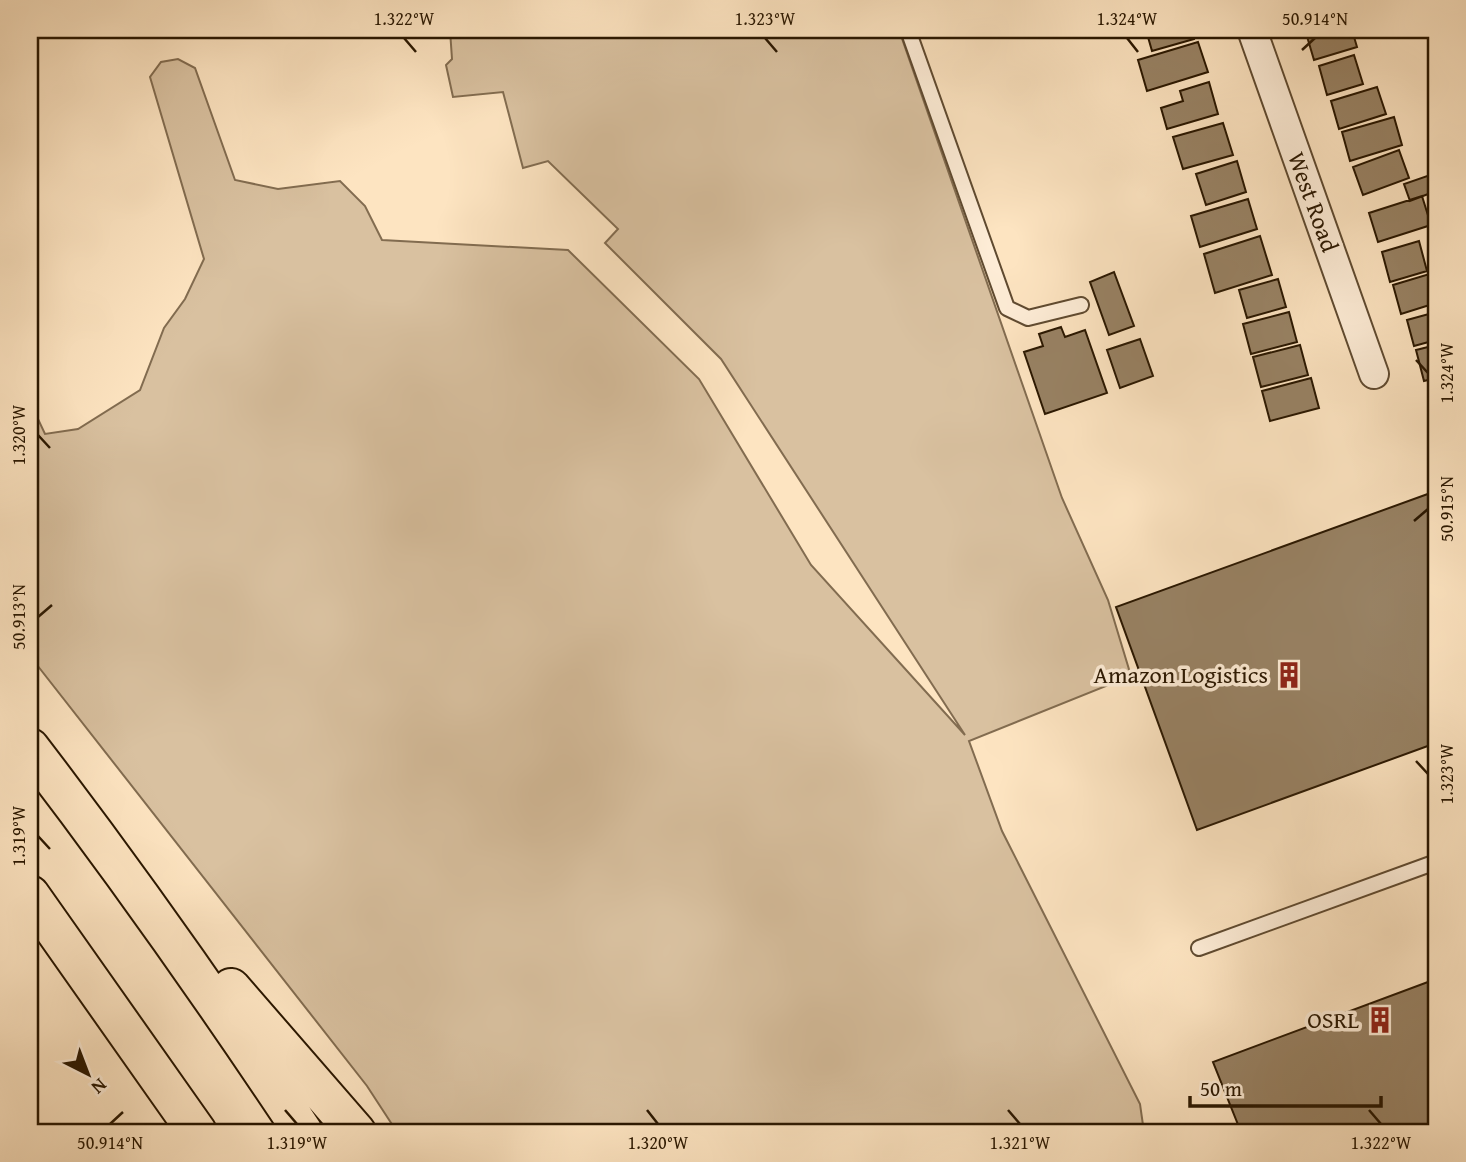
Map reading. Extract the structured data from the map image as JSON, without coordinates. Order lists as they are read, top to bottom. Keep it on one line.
{"streets":{"street":["West Road"]},"places":{"building":["Amazon Logistics","OSRL"]},"scale_bar":"50 m","north":"bottom right","coordinates":["1.322°W","1.323°W","1.324°W","50.914°N","1.320°W","50.915°N","50.913°N","1.319°W","1.321°W"]}
